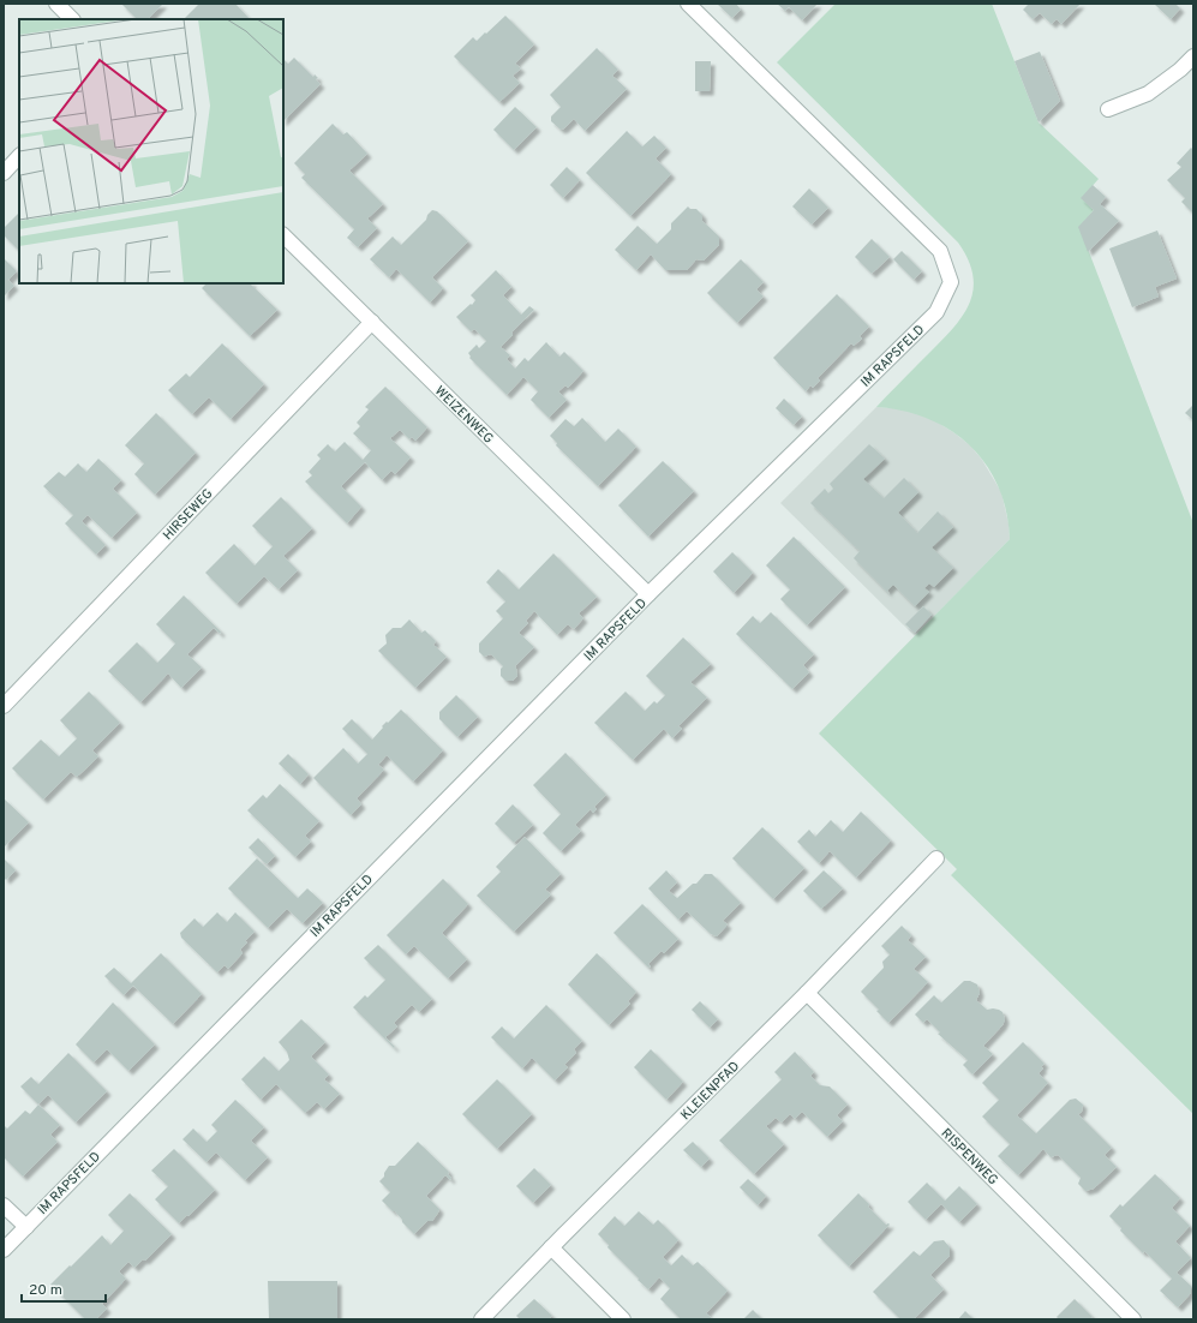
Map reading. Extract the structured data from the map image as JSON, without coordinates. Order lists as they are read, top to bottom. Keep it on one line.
{"streets":{"street":["IM RAPSFELD","WEIZENWEG","HIRSEWEG","KLEIENPFAD","RISPENWEG"]},"crossings":[["IM RAPSFELD","WEIZENWEG"],["WEIZENWEG","HIRSEWEG"],["KLEIENPFAD","RISPENWEG"]],"scale_bar":"20 m"}
